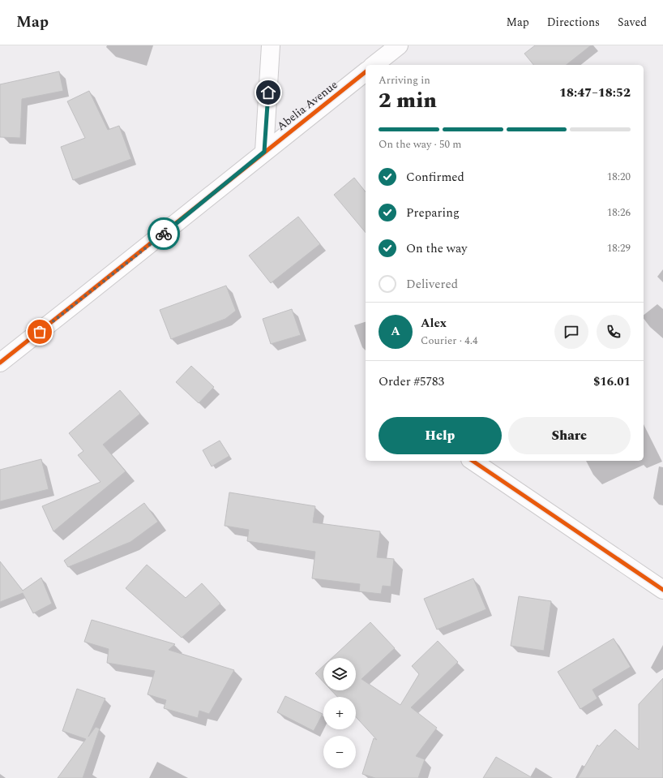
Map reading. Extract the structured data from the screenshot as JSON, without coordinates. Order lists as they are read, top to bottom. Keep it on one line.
{"streets":{"street":["Abelia Avenue"]},"page":{"header":"Map","nav":["Map","Directions","Saved"],"heading":["2 min","Arriving in","18:47–18:52"],"panel":["Alex","Courier · 4.4","Order #5783","$16.01"],"bar":"On the way · 50 m","list":[["Confirmed","18:20"],["Preparing","18:26"],["On the way","18:29"],"Delivered"],"round":"A","buttons":["Help","Share"],"map_buttons":["+","−"]}}
